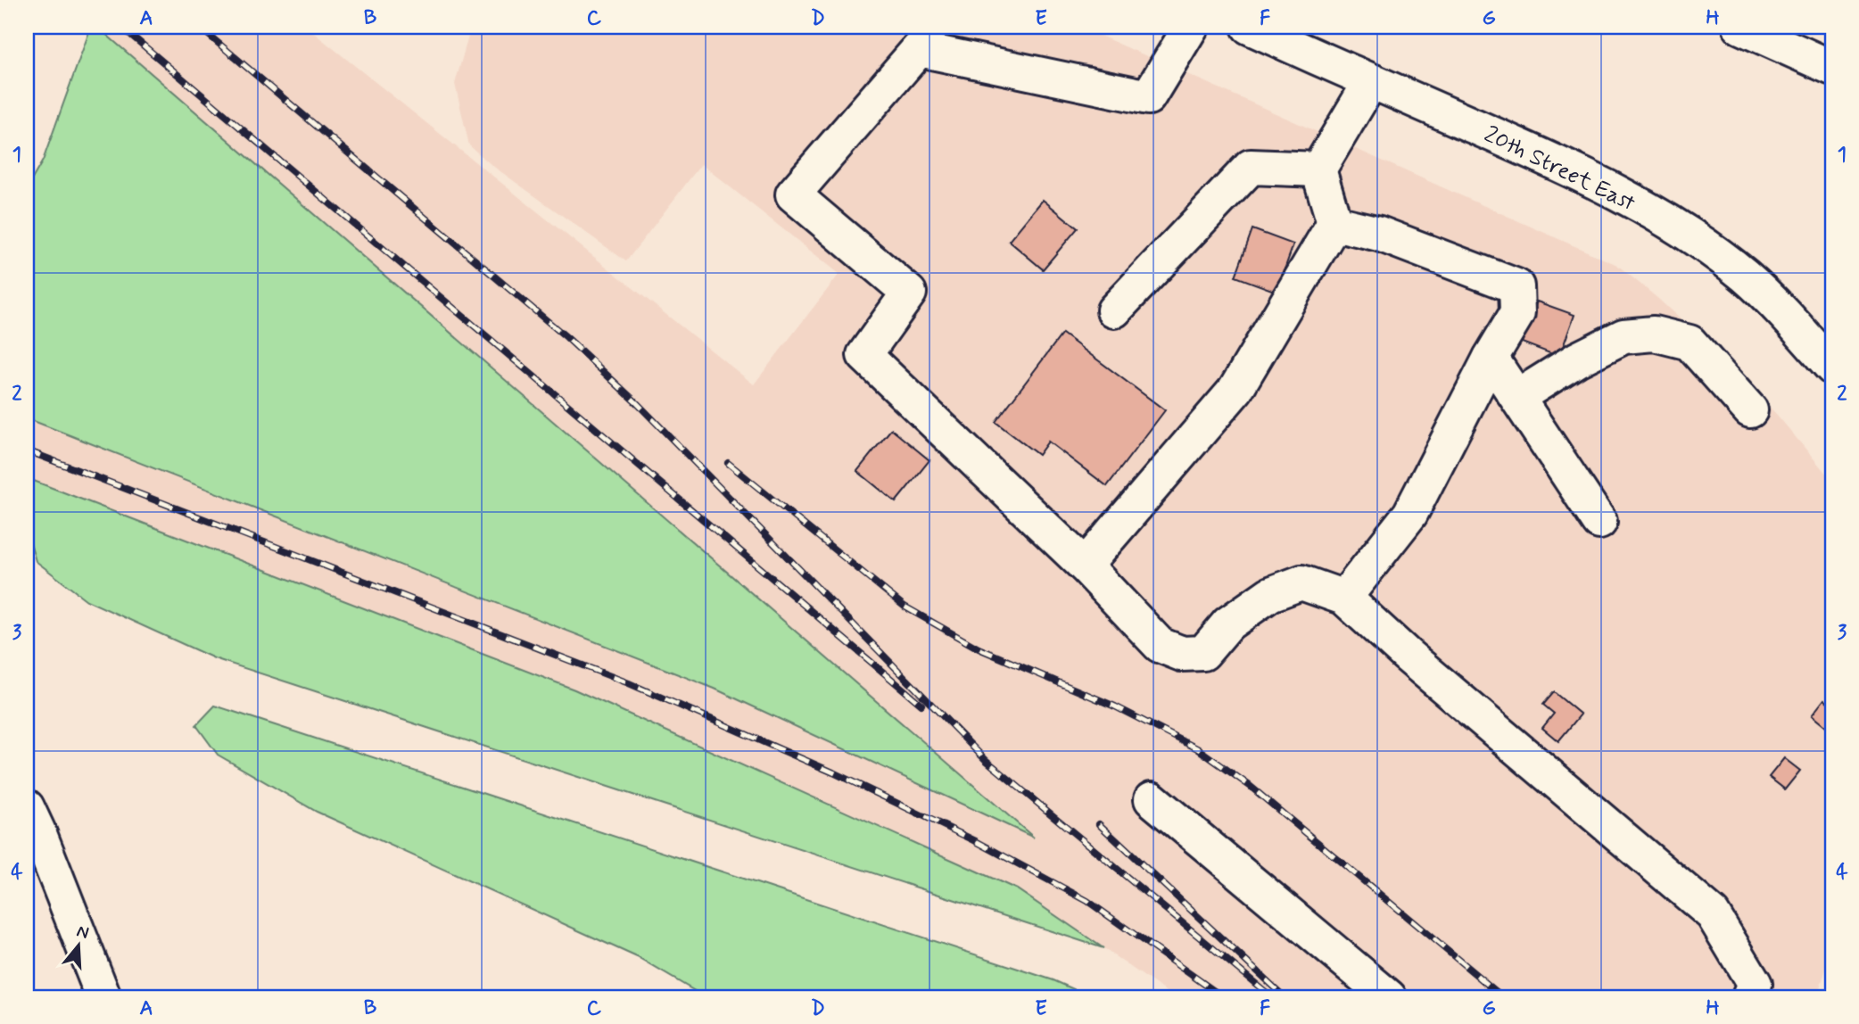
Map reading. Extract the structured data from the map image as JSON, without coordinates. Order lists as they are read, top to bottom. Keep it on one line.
{"streets":{"main road":["20th Street East"]},"north":"top","grid":{"columns":["A","B","C","D","E","F","G","H"],"rows":["1","2","3","4"]}}
